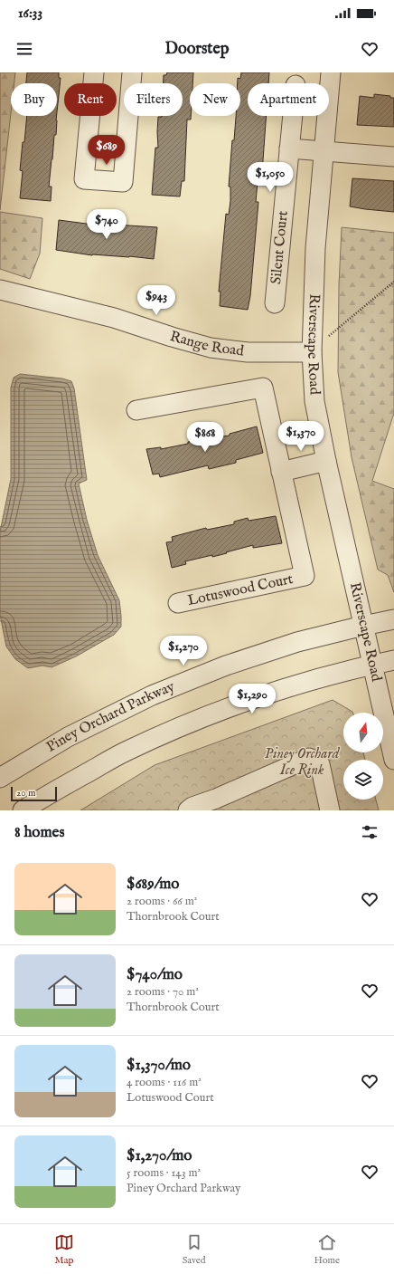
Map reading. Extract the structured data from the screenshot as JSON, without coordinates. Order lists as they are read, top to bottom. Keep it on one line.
{"streets":{"street":["Silent Court","Range Road","Riverscape Road","Lotuswood Court","Piney Orchard Parkway"]},"crossings":[["Range Road","Riverscape Road"],["Riverscape Road","Piney Orchard Parkway"]],"parks":["Piney Orchard Ice Rink"],"scale_bar":"20 m","north":"top","page":{"status":"16:33","header":"Doorstep","chip":["Buy","Rent","Filters","New","Apartment"],"price":["$689","$1,050","$740","$943","$1,370","$868","$1,270","$1,290"],"scale":"20 m","heading":"8 homes","list":[{"name":"$689/mo","note":"2 rooms · 66 m² · Thornbrook Court"},{"name":"$740/mo","note":"2 rooms · 70 m² · Thornbrook Court"},{"name":"$1,370/mo","note":"4 rooms · 116 m² · Lotuswood Court"},{"name":"$1,270/mo","note":"5 rooms · 143 m² · Piney Orchard Parkway"}],"tabs":["Map","Saved","Home"]}}
